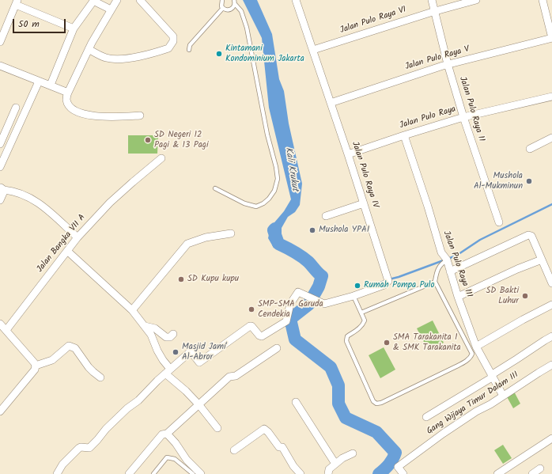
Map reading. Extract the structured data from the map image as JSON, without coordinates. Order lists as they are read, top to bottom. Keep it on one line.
{"streets":{"street":["Jalan Pulo Raya VI","Jalan Pulo Raya V","Jalan Pulo Raya II","Jalan Pulo Raya","Jalan Pulo Raya IV","Jalan Bangka VII A","Jalan Pulo Raya III","Gang Wijaya Timur Dalam III"]},"crossings":[["Jalan Pulo Raya VI","Jalan Pulo Raya II"],["Jalan Pulo Raya VI","Jalan Pulo Raya IV"],["Jalan Pulo Raya V","Jalan Pulo Raya II"],["Jalan Pulo Raya V","Jalan Pulo Raya IV"],["Jalan Pulo Raya II","Jalan Pulo Raya"],["Jalan Pulo Raya","Jalan Pulo Raya IV"],["Jalan Pulo Raya","Jalan Pulo Raya III"],["Jalan Pulo Raya III","Gang Wijaya Timur Dalam III"]],"water":["Kali Krukut"],"places":["Kintamani Kondominium Jakarta","SD Negeri 12 Pagi & 13 Pagi","Mushola Al-Mukminun","Mushola YPAI","SD Kupu kupu","Rumah Pompa Pulo","SD Bakti Luhur","SMP-SMA Garuda Cendekia","SMA Tarakanita 1 & SMK Tarakanita","Masjid Jami' Al-Abror"],"scale_bar":"50 m"}
